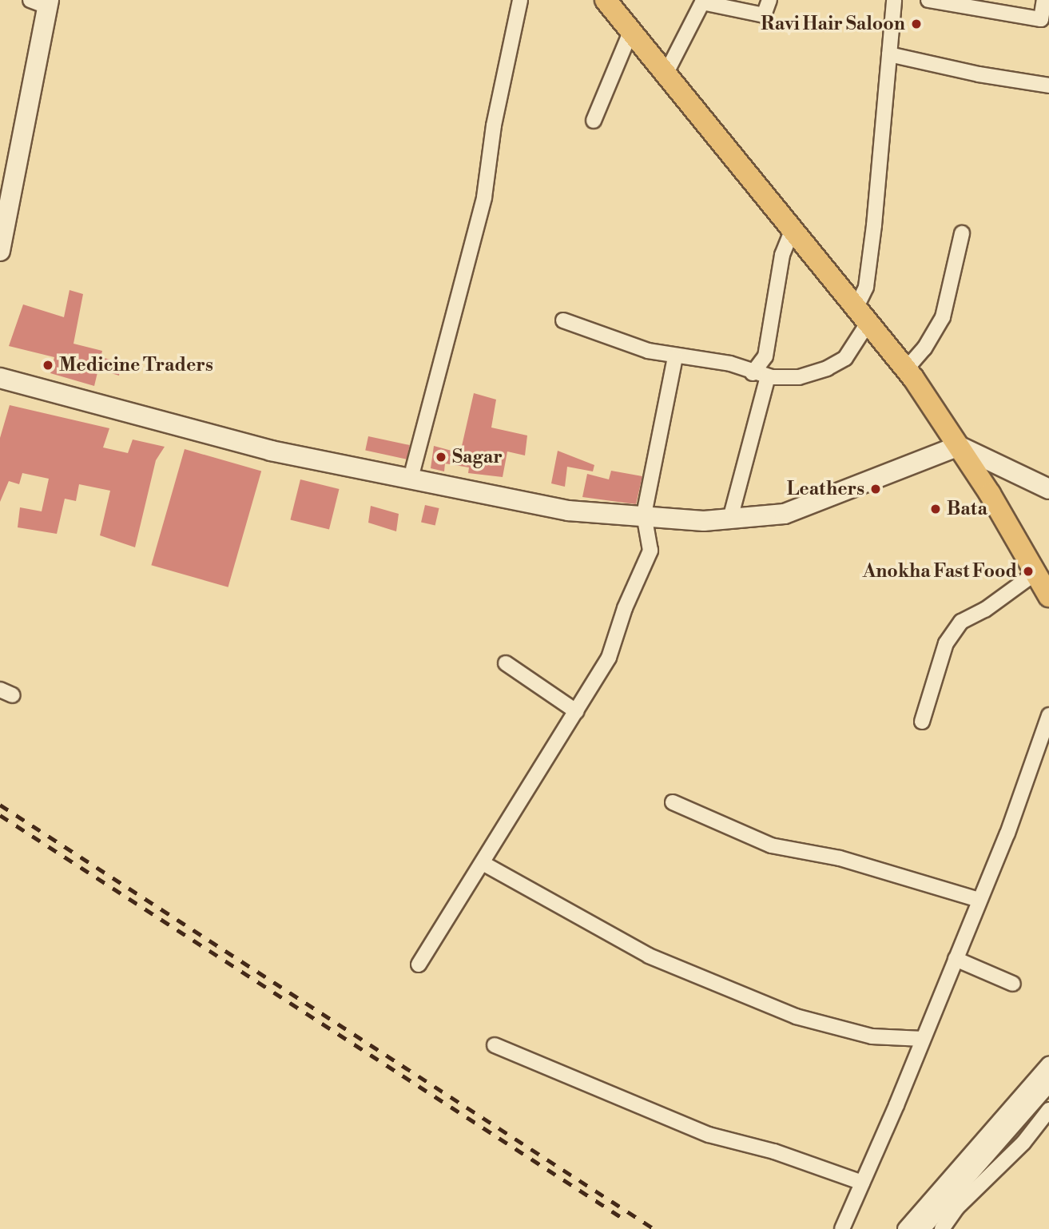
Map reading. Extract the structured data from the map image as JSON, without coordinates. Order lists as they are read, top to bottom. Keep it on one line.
{"places":["Ravi Hair Saloon","Medicine Traders","Sagar","Leathers","Bata","Anokha Fast Food"]}
